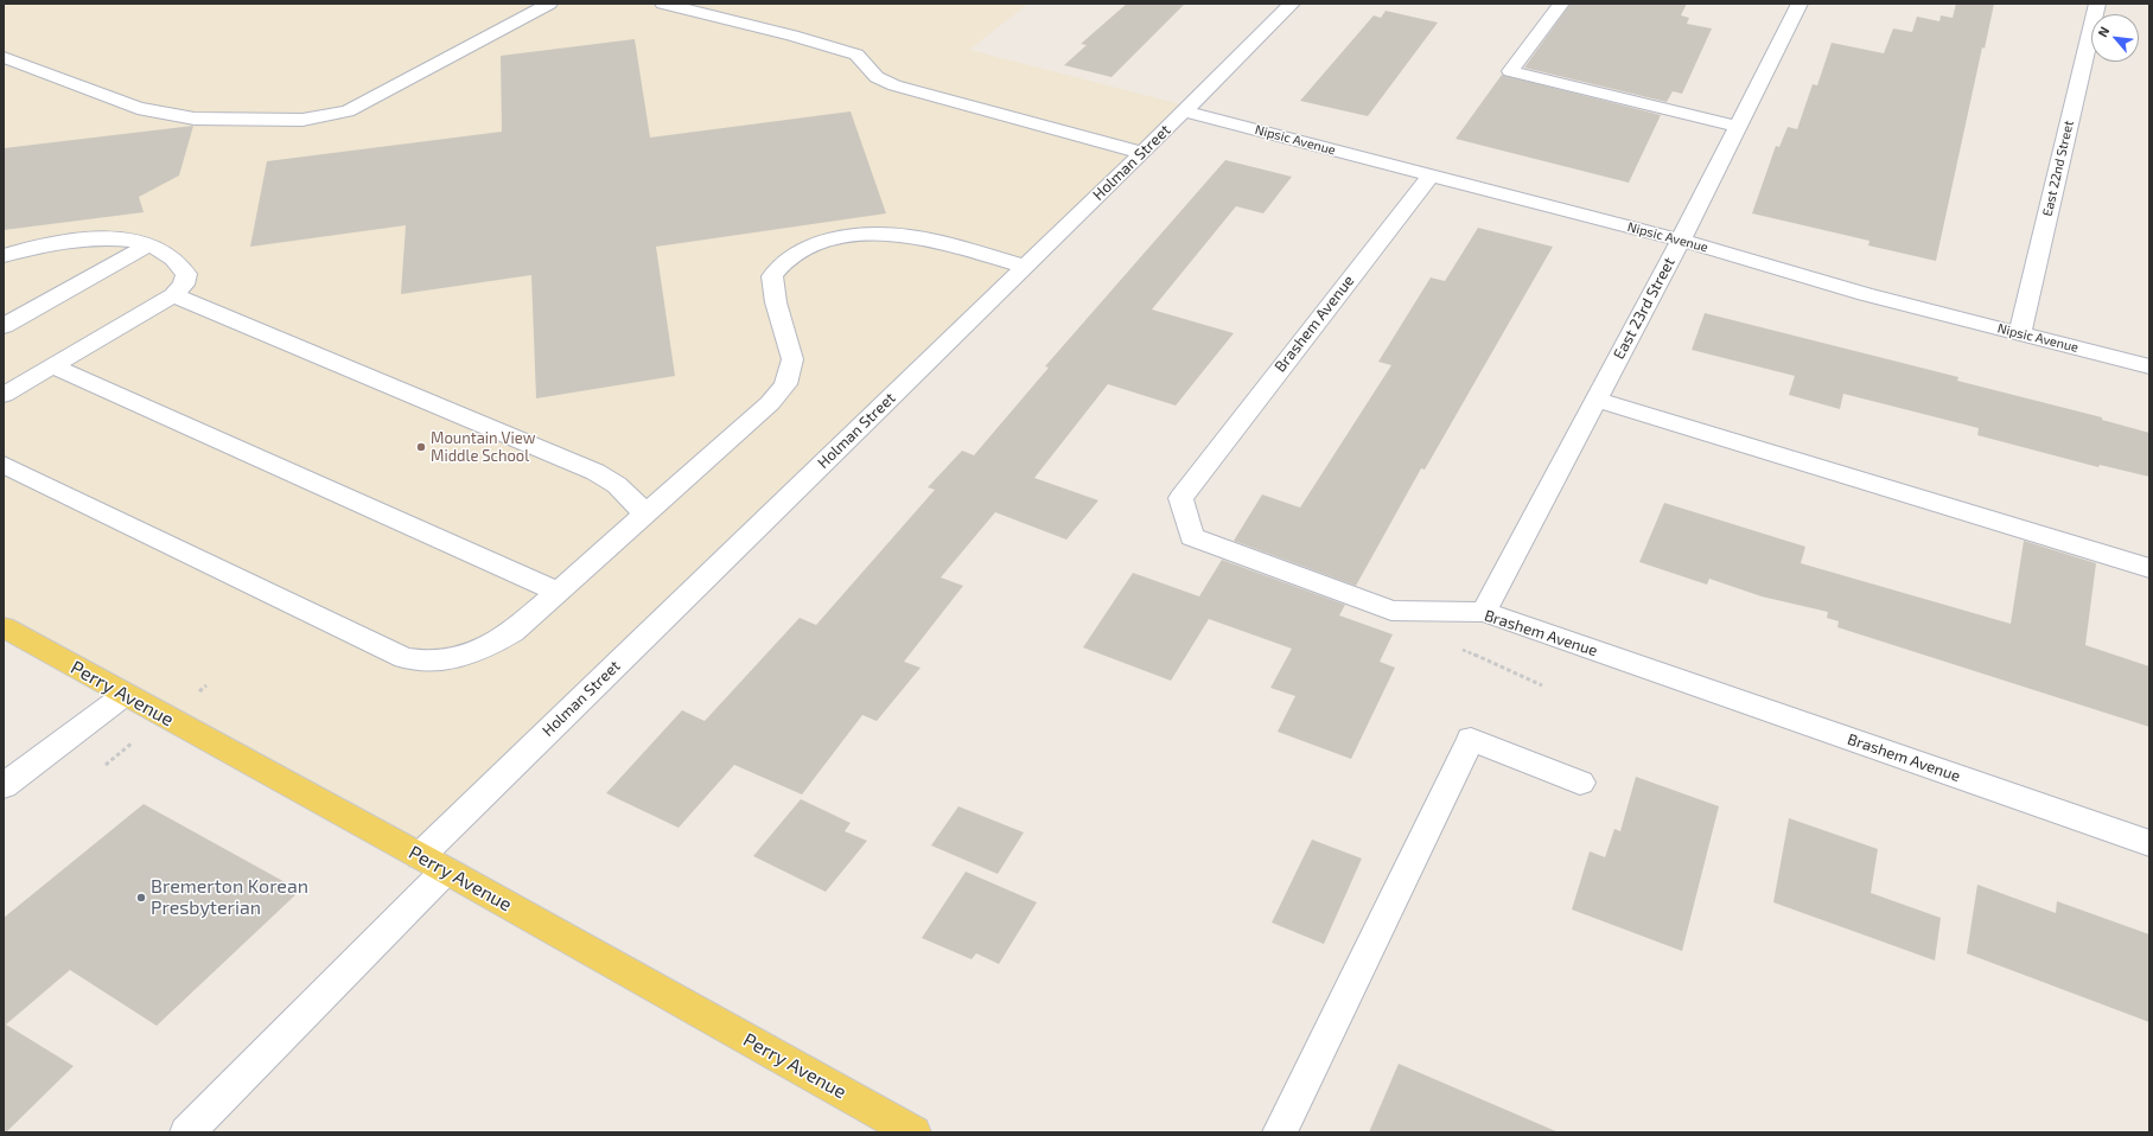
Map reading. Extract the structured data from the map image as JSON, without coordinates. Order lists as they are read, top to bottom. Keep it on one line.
{"streets":{"main road":["Perry Avenue"],"street":["Nipsic Avenue","Holman Street","East 22nd Street","East 23rd Street","Brashem Avenue"]},"crossings":[["Nipsic Avenue","Holman Street"],["Nipsic Avenue","East 22nd Street"],["Nipsic Avenue","East 23rd Street"],["Nipsic Avenue","Brashem Avenue"],["Holman Street","Perry Avenue"],["East 23rd Street","Brashem Avenue"]],"places":["Mountain View Middle School","Bremerton Korean Presbyterian"],"north":"top left"}
